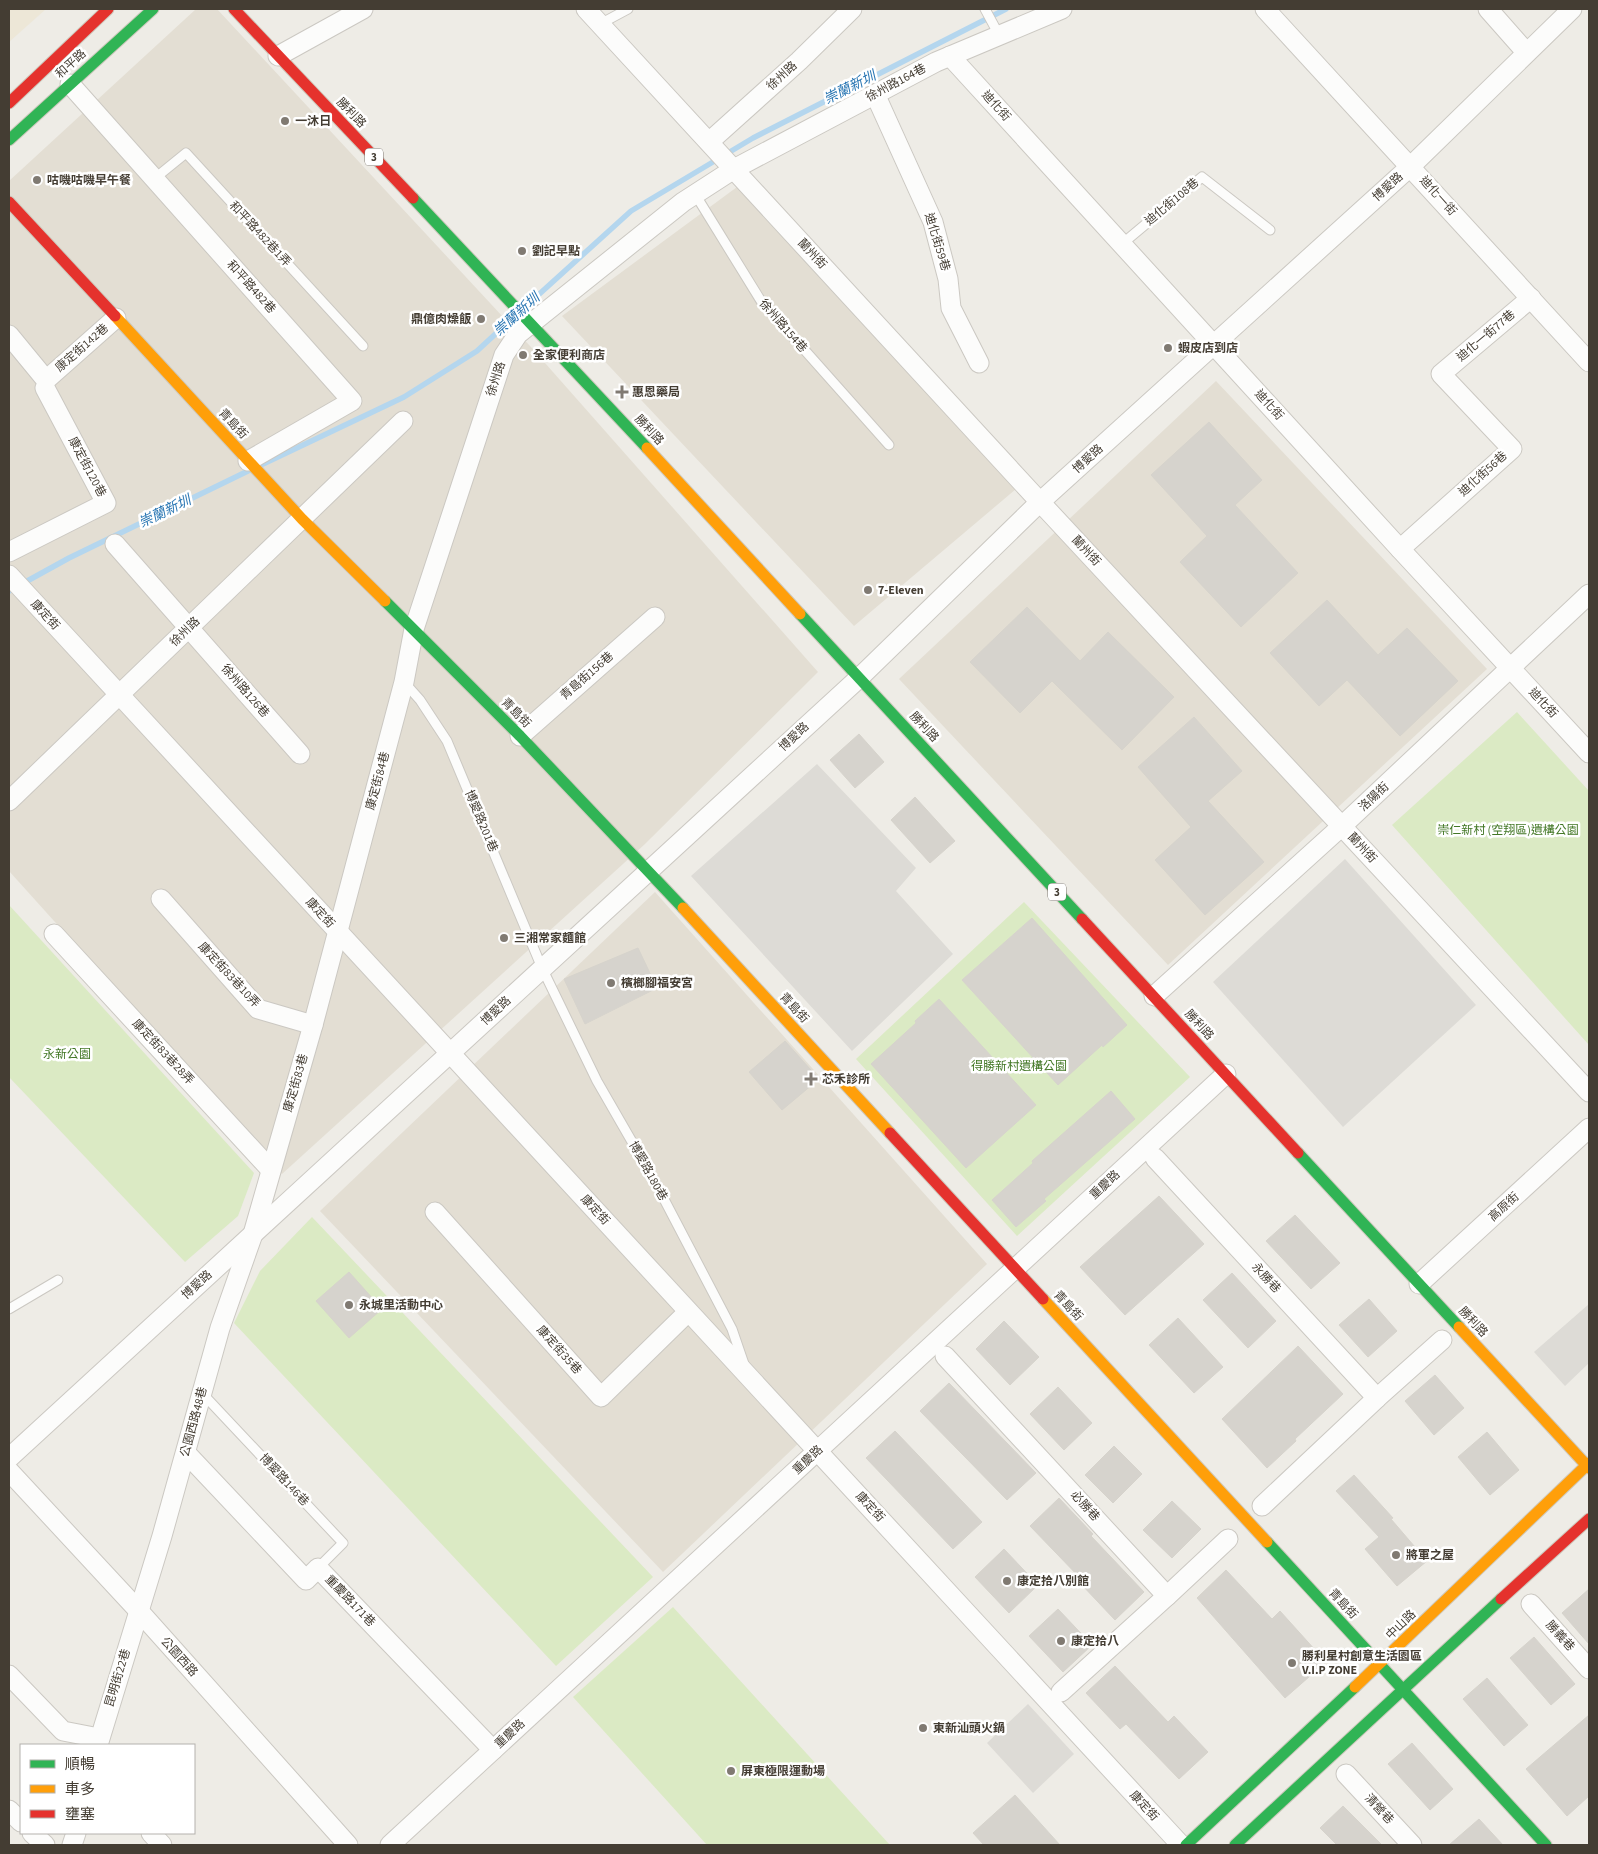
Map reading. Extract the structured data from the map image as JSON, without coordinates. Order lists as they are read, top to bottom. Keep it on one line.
{"streets":{"street":["和平路","徐州路","徐州路164巷","迪化街","勝利路","3","博愛路","迪化一街","迪化街59巷","蘭州街","和平路482巷","迪化一街77巷","康定街142巷","青島街","康定街120巷","迪化街56巷","康定街","青島街156巷","徐州路126巷","康定街84巷","洛陽街","康定街83巷10弄","康定街83巷28弄","康定街83巷","重慶路","高原街","永勝巷","康定街35巷","公園西路48巷","必勝巷","重慶路171巷","中山路","勝義巷","公園西路","昆明街22巷","清營巷"],"lane":["迪化街108巷","和平路482巷1弄","徐州路154巷","博愛路201巷","博愛路180巷","博愛路146巷"]},"crossings":[["和平路","和平路482巷"],["徐州路","徐州路164巷"],["徐州路","勝利路"],["徐州路","蘭州街"],["徐州路","徐州路154巷"],["徐州路","青島街"],["徐州路","康定街"],["徐州路","徐州路126巷"],["徐州路","康定街84巷"],["徐州路164巷","迪化街"],["徐州路164巷","迪化街59巷"],["徐州路164巷","蘭州街"],["迪化街","博愛路"],["迪化街","迪化街108巷"],["迪化街","迪化街56巷"],["迪化街","洛陽街"],["勝利路","博愛路"],["勝利路","洛陽街"],["勝利路","重慶路"],["勝利路","高原街"],["勝利路","中山路"],["博愛路","迪化一街"],["博愛路","蘭州街"],["博愛路","青島街"],["博愛路","康定街"],["博愛路","博愛路201巷"],["博愛路","康定街83巷"],["博愛路","博愛路180巷"],["博愛路","公園西路48巷"],["迪化一街","迪化一街77巷"],["和平路482巷1弄","和平路482巷"],["蘭州街","洛陽街"],["和平路482巷","青島街"],["迪化一街77巷","迪化街56巷"],["康定街142巷","青島街"],["青島街","青島街156巷"],["青島街","康定街84巷"],["青島街","重慶路"],["青島街","中山路"],["康定街","康定街84巷"],["康定街","康定街83巷"],["康定街","博愛路180巷"],["康定街","重慶路"],["康定街","康定街35巷"],["康定街84巷","博愛路201巷"],["康定街84巷","康定街83巷"],["博愛路201巷","博愛路180巷"],["康定街83巷10弄","康定街83巷"],["康定街83巷28弄","康定街83巷"],["康定街83巷","公園西路48巷"],["重慶路","重慶路171巷"],["公園西路48巷","博愛路146巷"],["公園西路48巷","重慶路171巷"],["公園西路48巷","公園西路"],["公園西路48巷","昆明街22巷"],["博愛路146巷","重慶路171巷"],["公園西路","昆明街22巷"]],"water":["崇蘭新圳"],"parks":["崇仁新村 (空翔區)遺構公園","永新公園","得勝新村遺構公園"],"places":{"other":["一沐日","咕嘰咕嘰早午餐","劉記早點","鼎億肉燥飯","蝦皮店到店","全家便利商店","7-Eleven","三湘常家麵館","檳榔腳福安宮","永城里活動中心","將軍之屋","康定拾八別館","康定拾八","勝利星村創意生活園區 V.I.P ZONE","東新汕頭火鍋","屏東極限運動場"],"health":["惠恩藥局","芯禾診所"]},"legend":["順暢","車多","壅塞"]}
